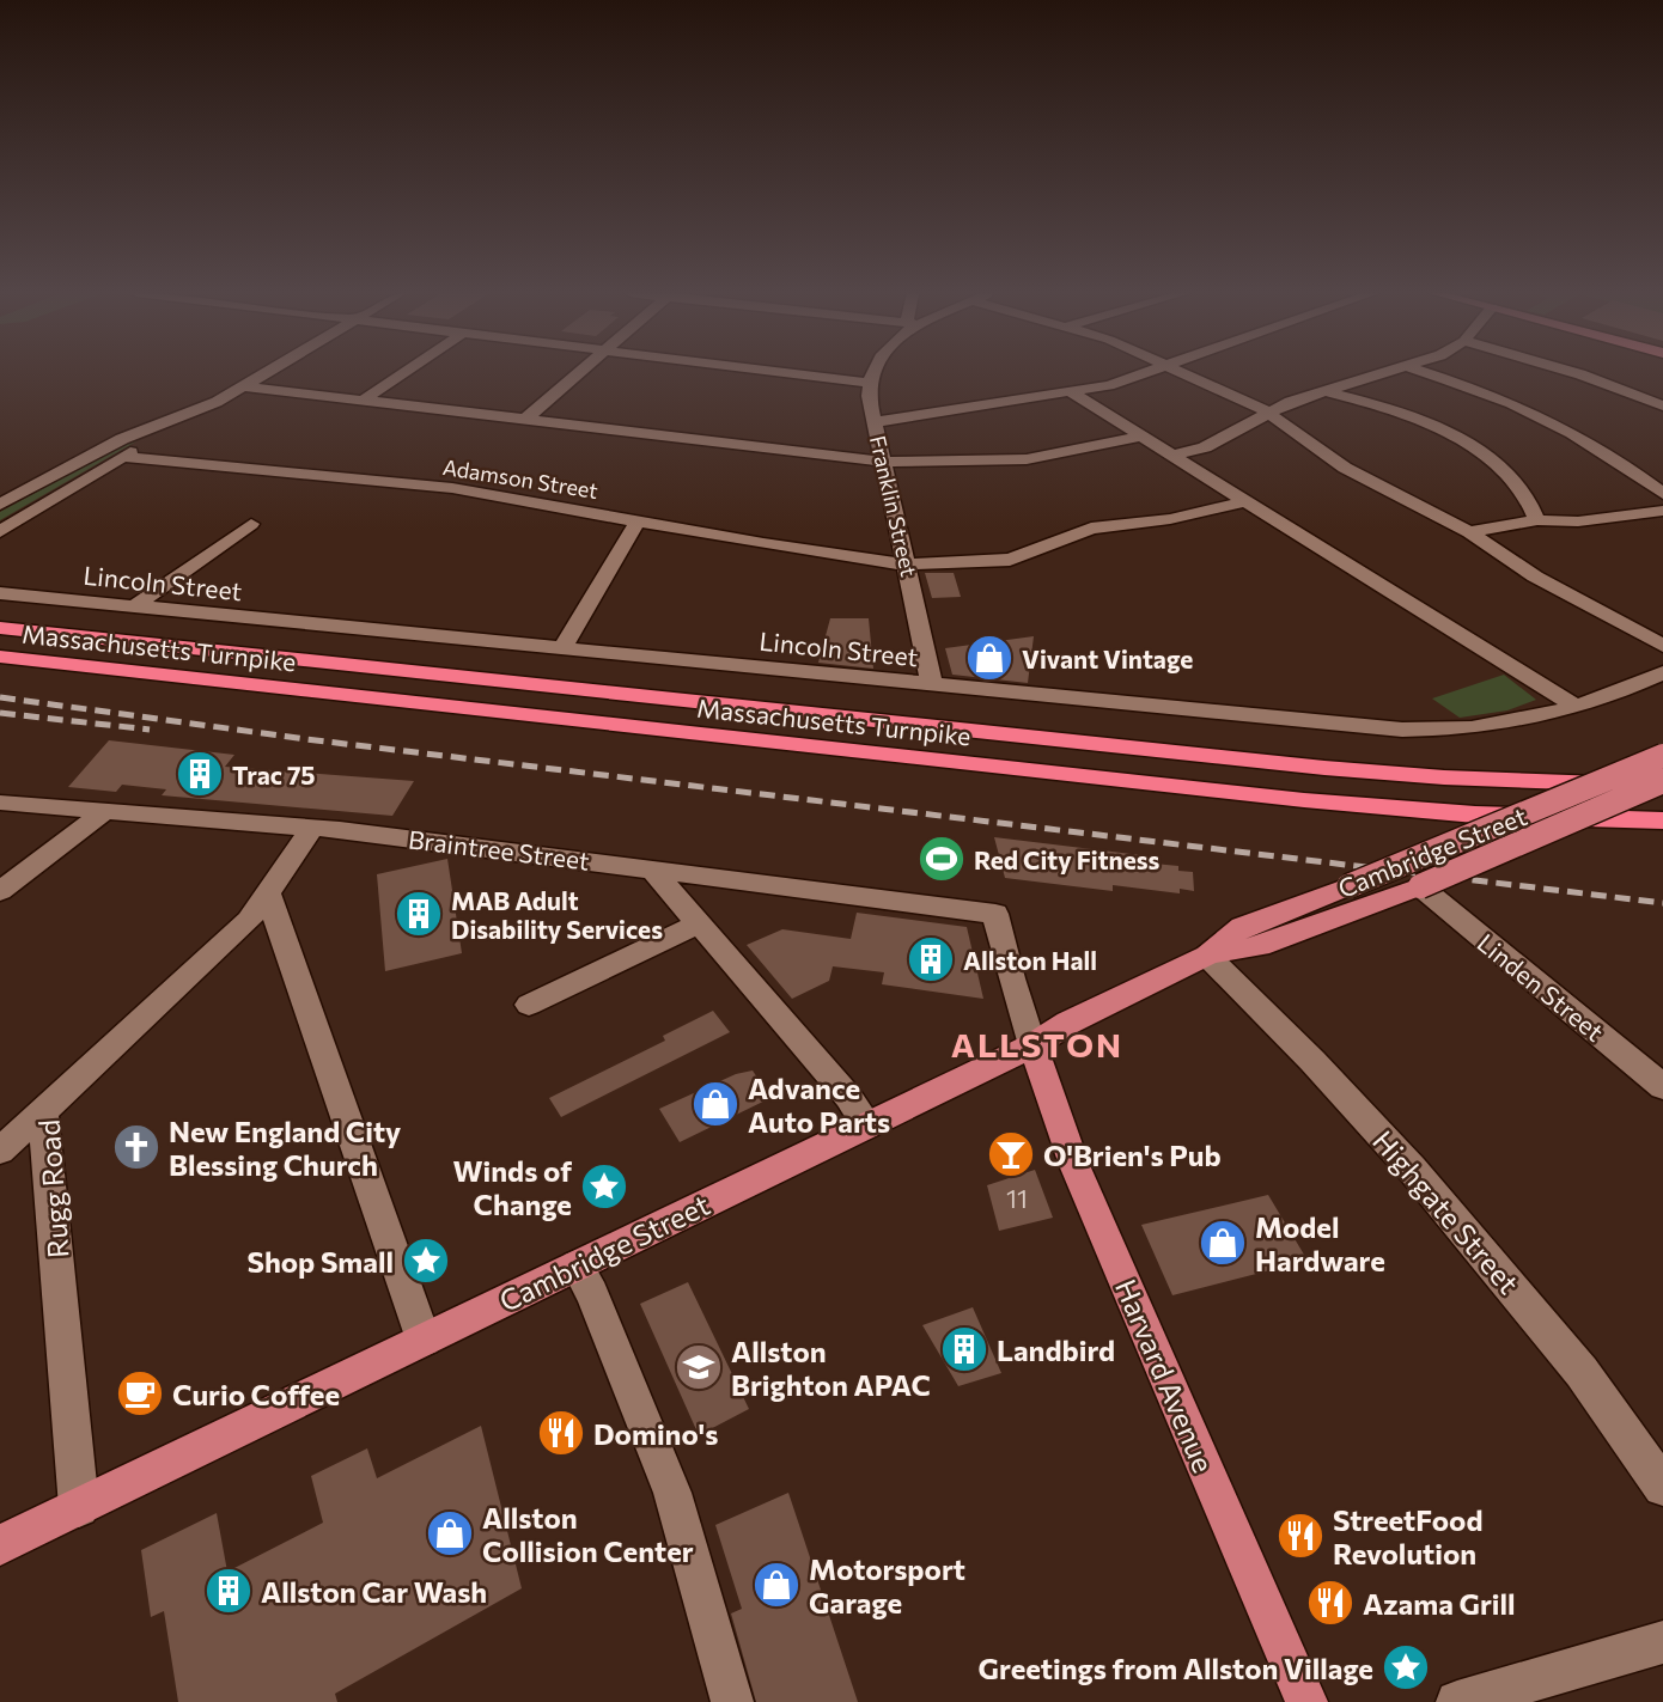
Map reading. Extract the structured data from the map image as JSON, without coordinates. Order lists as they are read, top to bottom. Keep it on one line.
{"streets":{"highway":["Massachusetts Turnpike"],"main road":["Cambridge Street","Harvard Avenue"],"street":["Adamson Street","Franklin Street","Lincoln Street","Braintree Street","Linden Street","Rugg Road","Highgate Street"]},"crossings":[["Adamson Street","Franklin Street"],["Franklin Street","Lincoln Street"],["Massachusetts Turnpike","Cambridge Street"],["Braintree Street","Cambridge Street"],["Braintree Street","Rugg Road"],["Braintree Street","Harvard Avenue"],["Cambridge Street","Linden Street"],["Cambridge Street","Rugg Road"],["Cambridge Street","Highgate Street"],["Cambridge Street","Harvard Avenue"]],"districts":["ALLSTON"],"places":{"shop":["Vivant Vintage","Advance Auto Parts","Model Hardware","Allston Collision Center","Motorsport Garage"],"building":["Trac 75","MAB Adult Disability Services","Allston Hall","Landbird","Allston Car Wash"],"sports":["Red City Fitness"],"church":["New England City Blessing Church"],"bar":["O'Brien's Pub"],"place":["Winds of Change","Shop Small","Greetings from Allston Village"],"school or university":["Allston Brighton APAC"],"cafe":["Curio Coffee"],"restaurant":["Domino's","StreetFood Revolution","Azama Grill"]},"house_numbers":["11"]}
